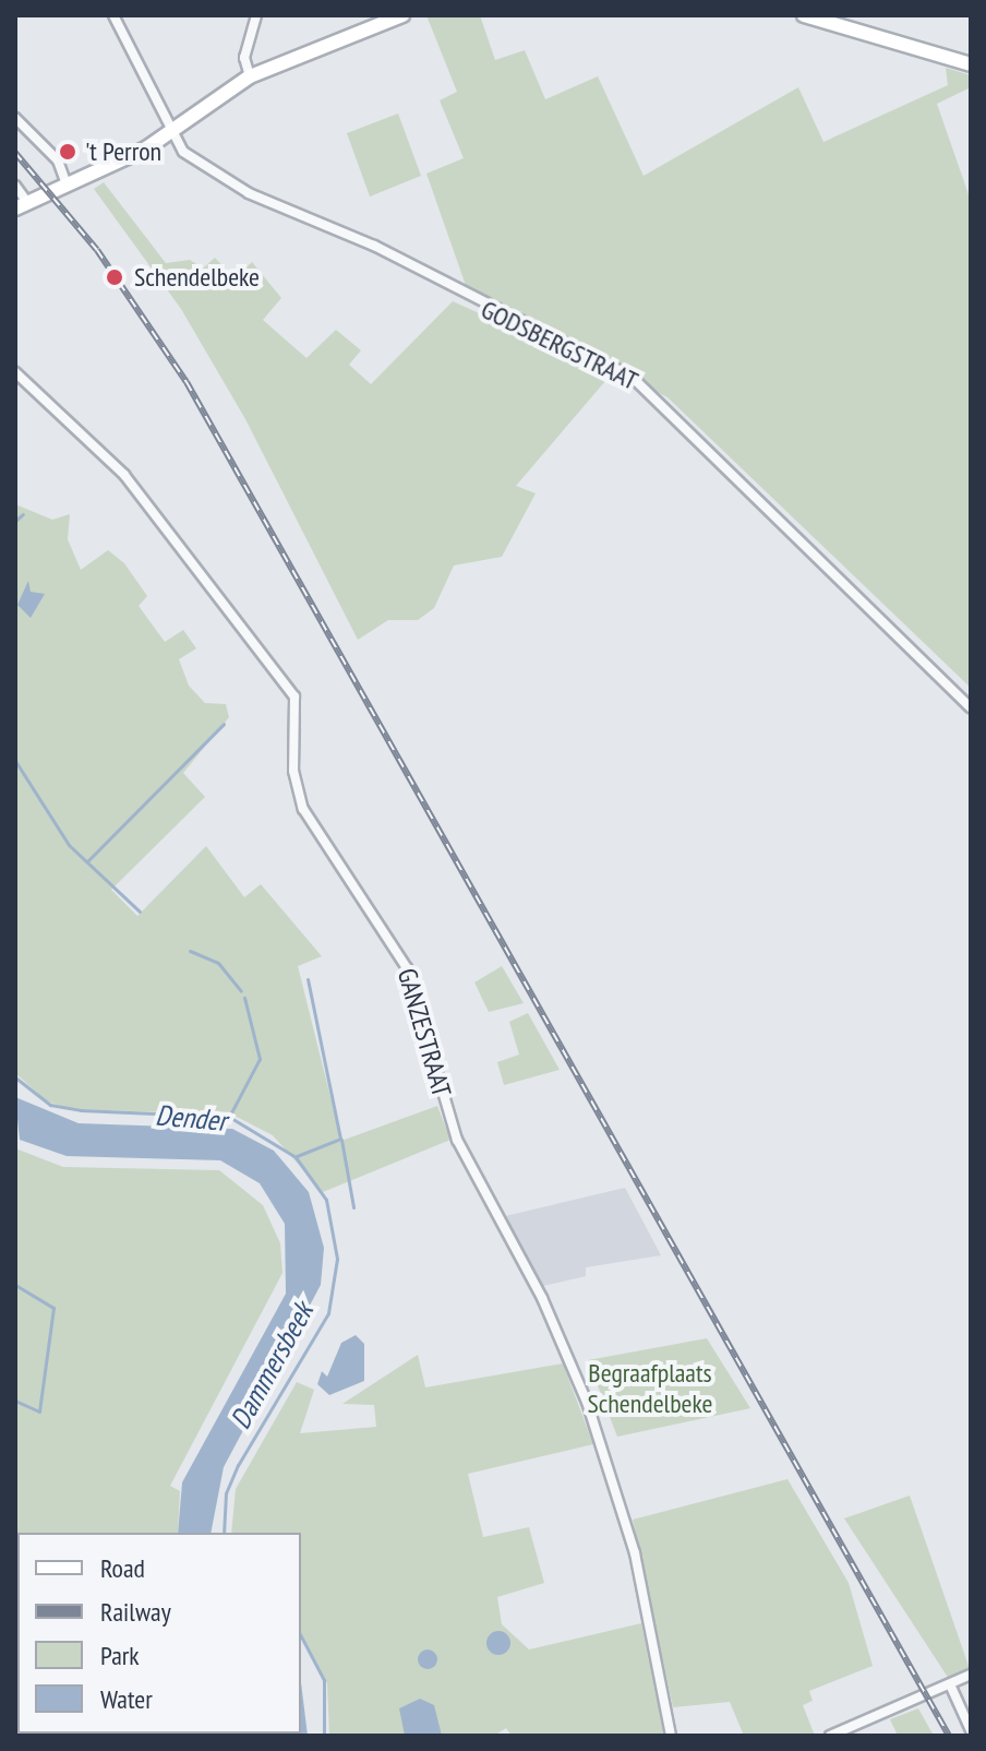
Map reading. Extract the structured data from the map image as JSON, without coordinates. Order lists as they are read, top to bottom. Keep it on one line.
{"streets":{"street":["GODSBERGSTRAAT","GANZESTRAAT"]},"water":["Dender","Dammersbeek"],"parks":["Begraafplaats Schendelbeke"],"places":["'t Perron","Schendelbeke"],"legend":["Road","Railway","Park","Water"]}
